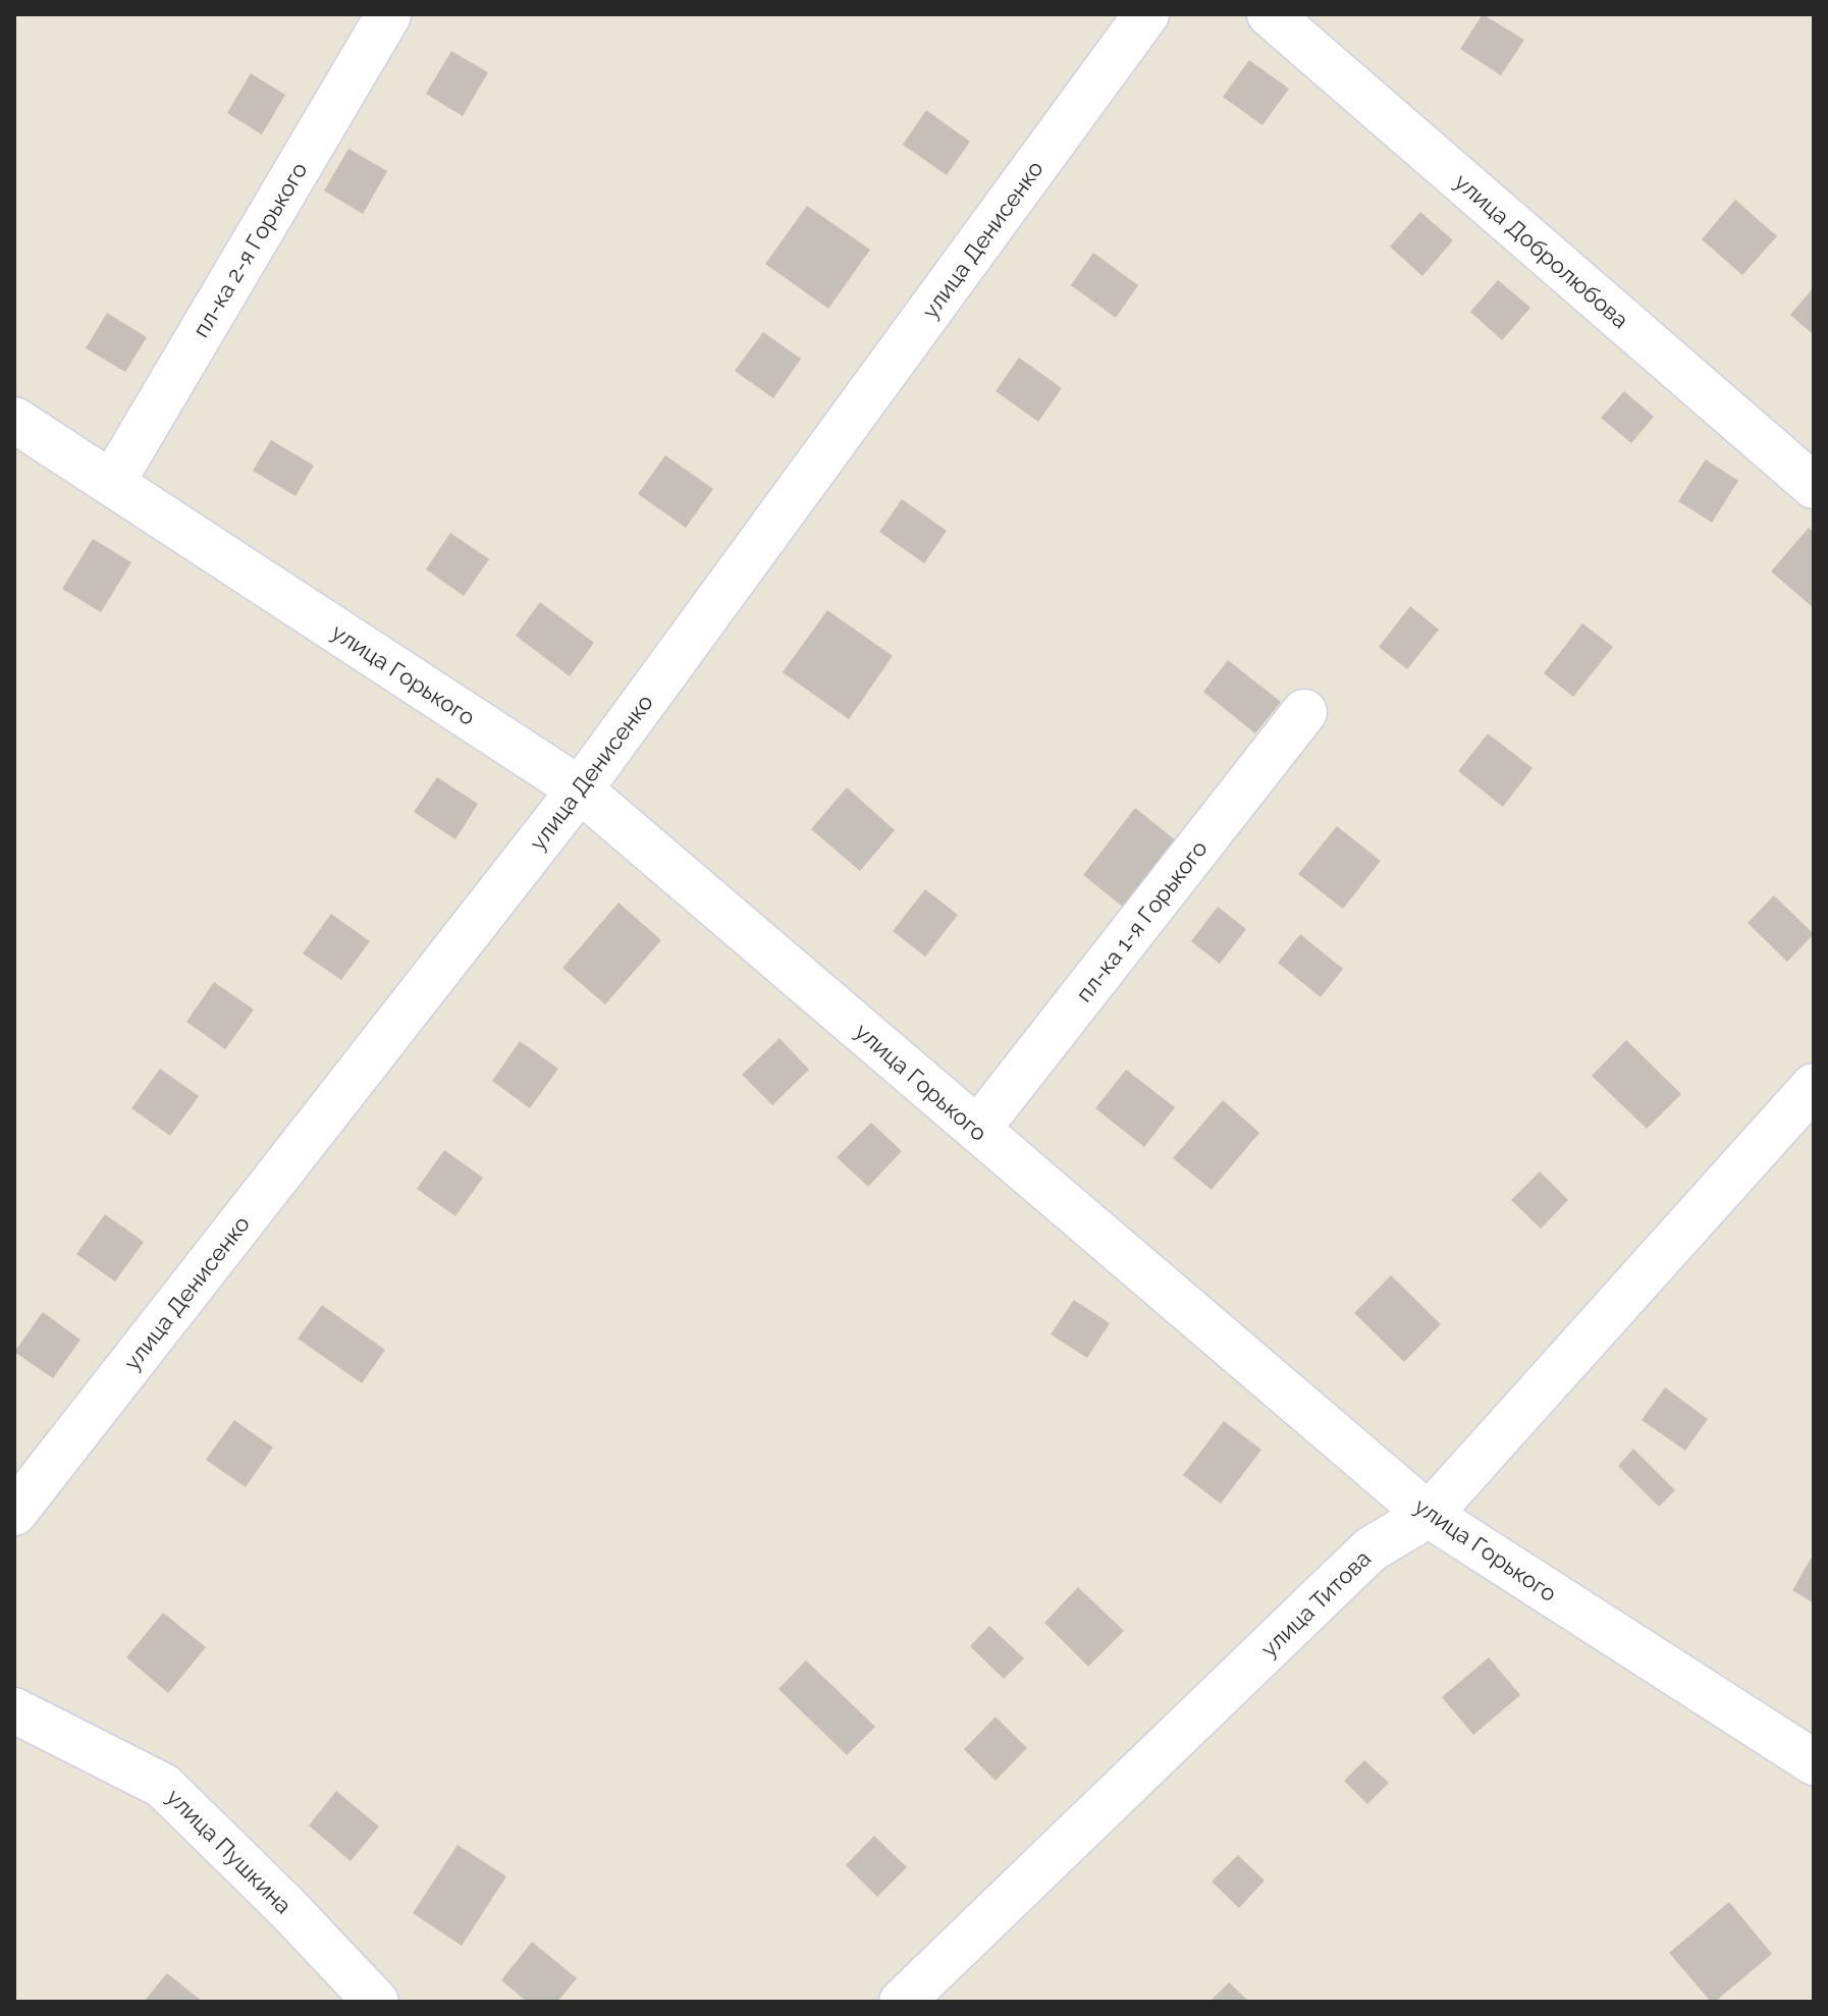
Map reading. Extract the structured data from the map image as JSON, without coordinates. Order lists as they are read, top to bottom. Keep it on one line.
{"streets":{"street":["улица Денисенко","пл-ка 2-я Горького","улица Добролюбова","улица Горького","пл-ка 1-я Горького","улица Титова","улица Пушкина"]},"crossings":[["улица Денисенко","улица Горького"],["пл-ка 2-я Горького","улица Горького"],["улица Горького","пл-ка 1-я Горького"],["улица Горького","улица Титова"]]}
